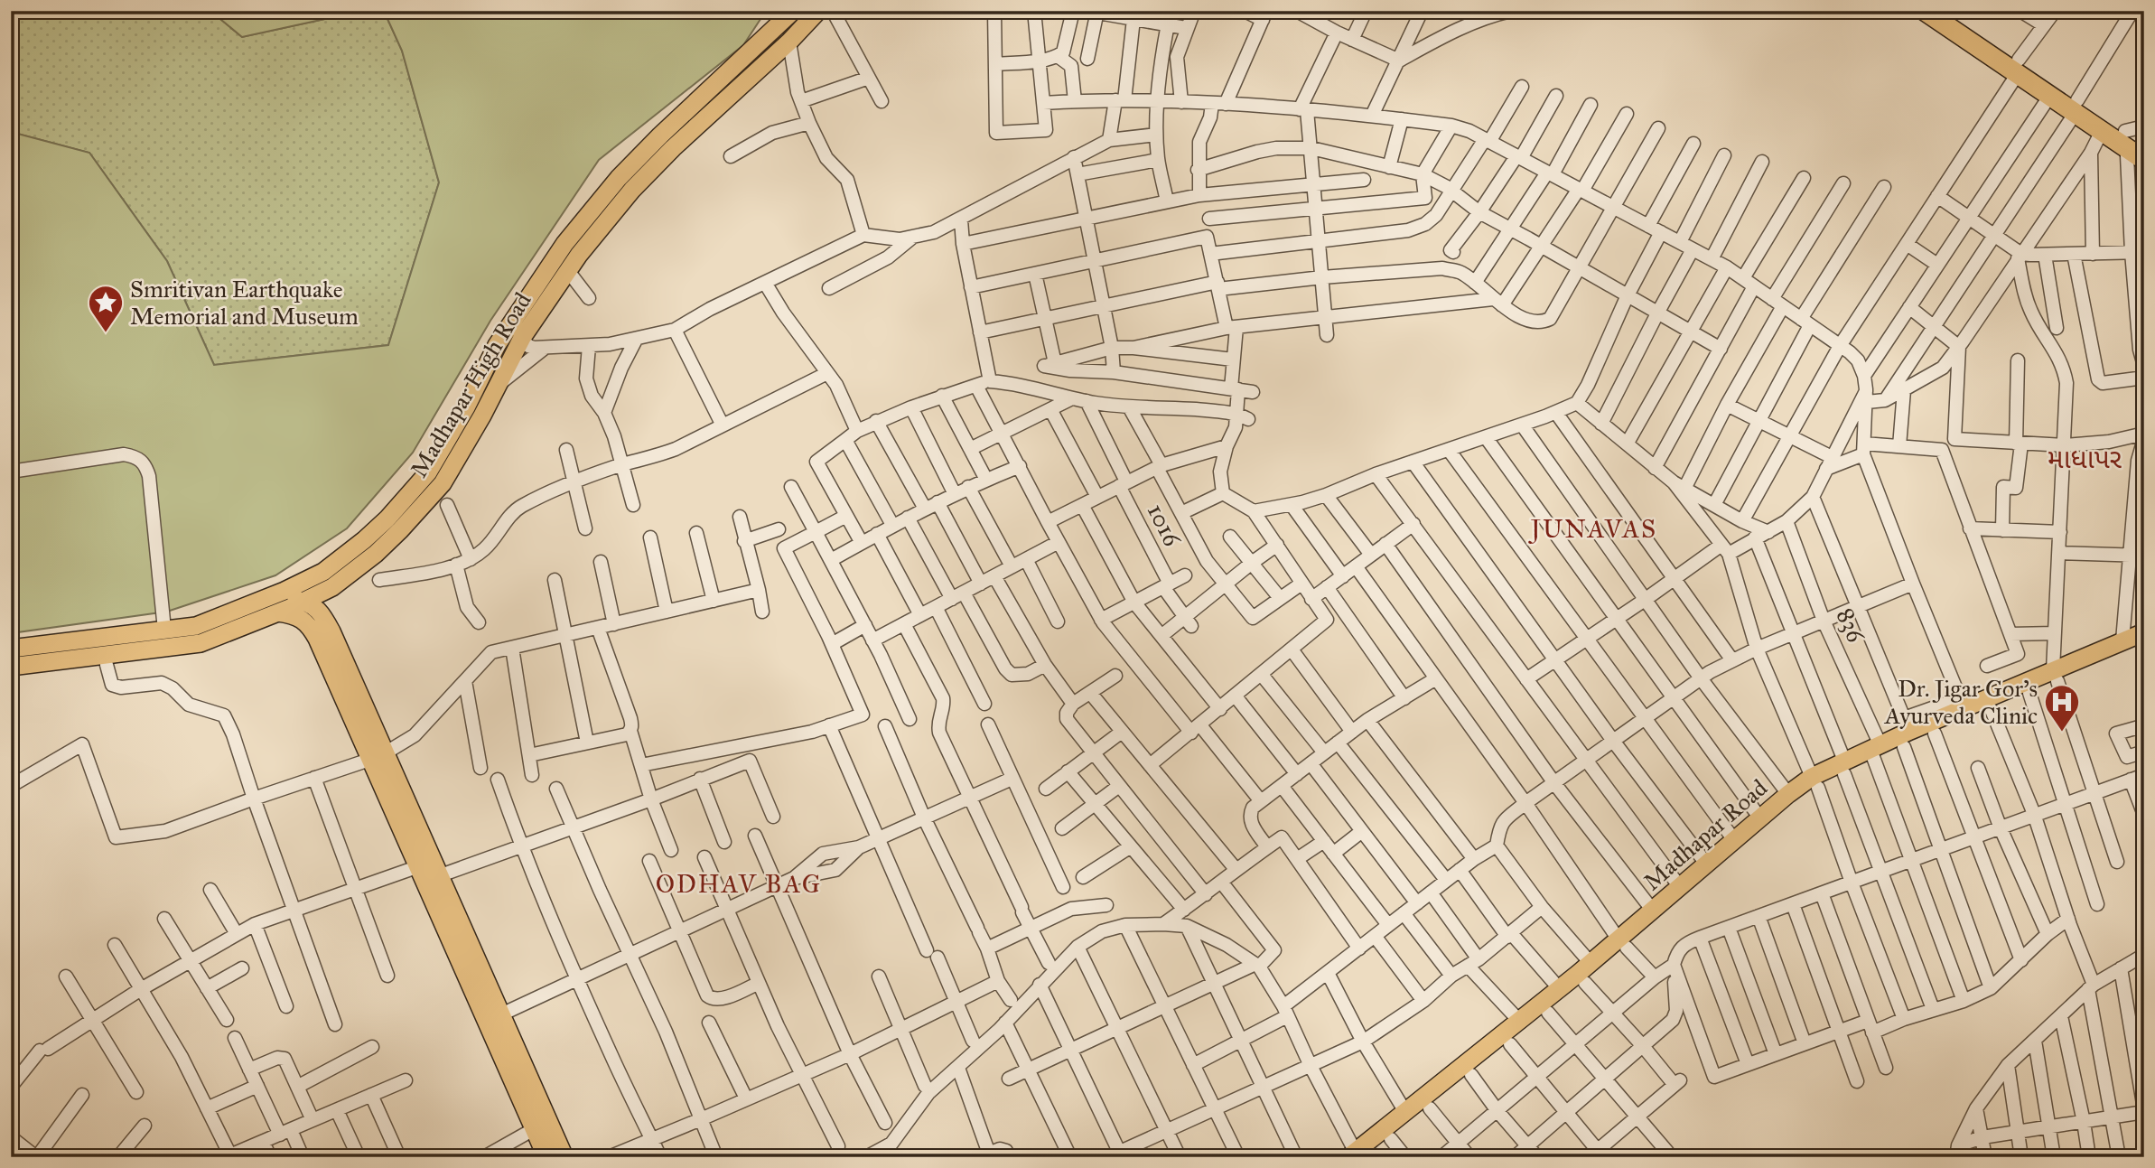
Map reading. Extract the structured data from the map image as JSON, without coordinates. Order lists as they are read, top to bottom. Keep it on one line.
{"streets":{"main road":["Madhapar High Road","Madhapar Road"],"street":["1016","836"]},"crossings":[["836","Madhapar Road"]],"districts":["માધાપર","JUNAVAS","ODHAV BAG"],"places":{"place":["Smritivan Earthquake Memorial and Museum"],"hospital":["Dr. Jigar Gor's Ayurveda Clinic"]}}
